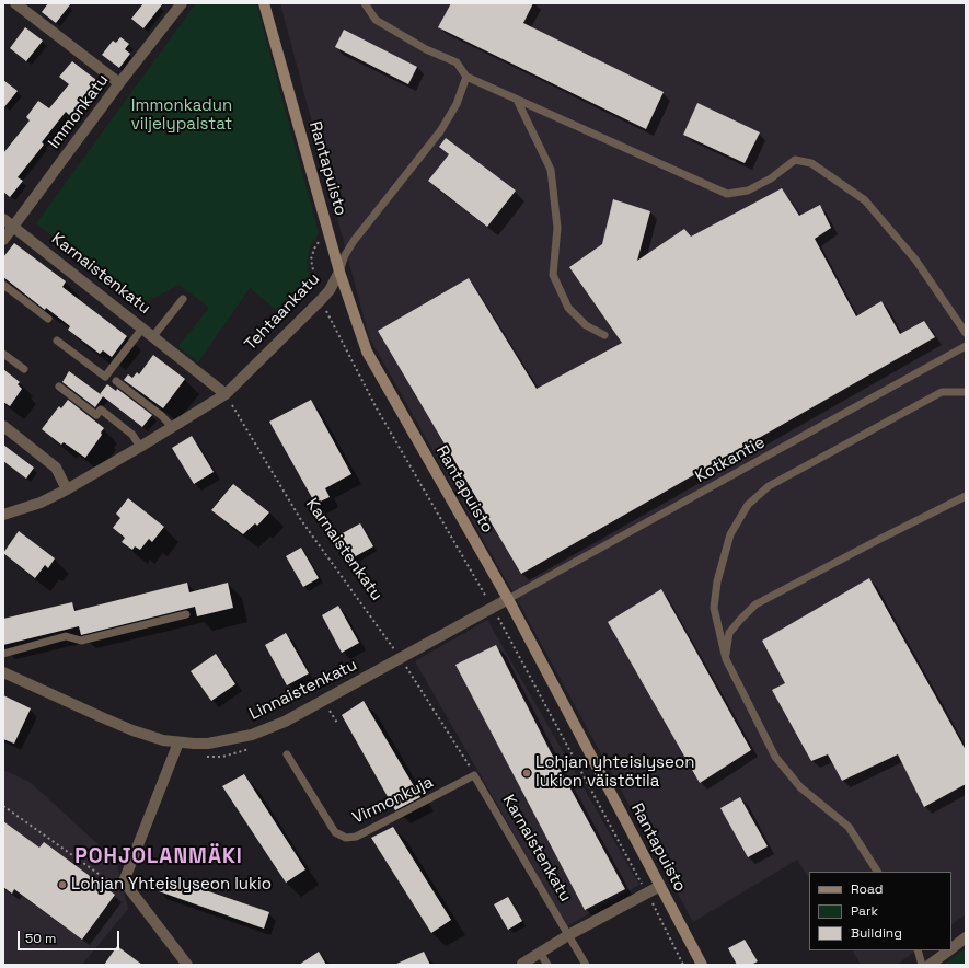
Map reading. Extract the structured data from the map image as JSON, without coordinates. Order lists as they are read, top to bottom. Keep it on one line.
{"streets":{"street":["Immonkatu","Rantapuisto","Karnaistenkatu","Tehtaankatu","Linnaistenkatu"],"lane":["Kotkantie","Virmonkuja"]},"crossings":[["Immonkatu","Karnaistenkatu"],["Rantapuisto","Tehtaankatu"],["Rantapuisto","Kotkantie"],["Rantapuisto","Linnaistenkatu"],["Karnaistenkatu","Tehtaankatu"],["Karnaistenkatu","Linnaistenkatu"],["Karnaistenkatu","Virmonkuja"],["Kotkantie","Linnaistenkatu"]],"districts":["POHJOLANMÄKI"],"parks":["Immonkadun viljelypalstat"],"places":["Lohjan yhteislyseon lukion väistötila","Lohjan Yhteislyseon lukio"],"legend":["Road","Park","Building"],"scale_bar":"50 m"}
